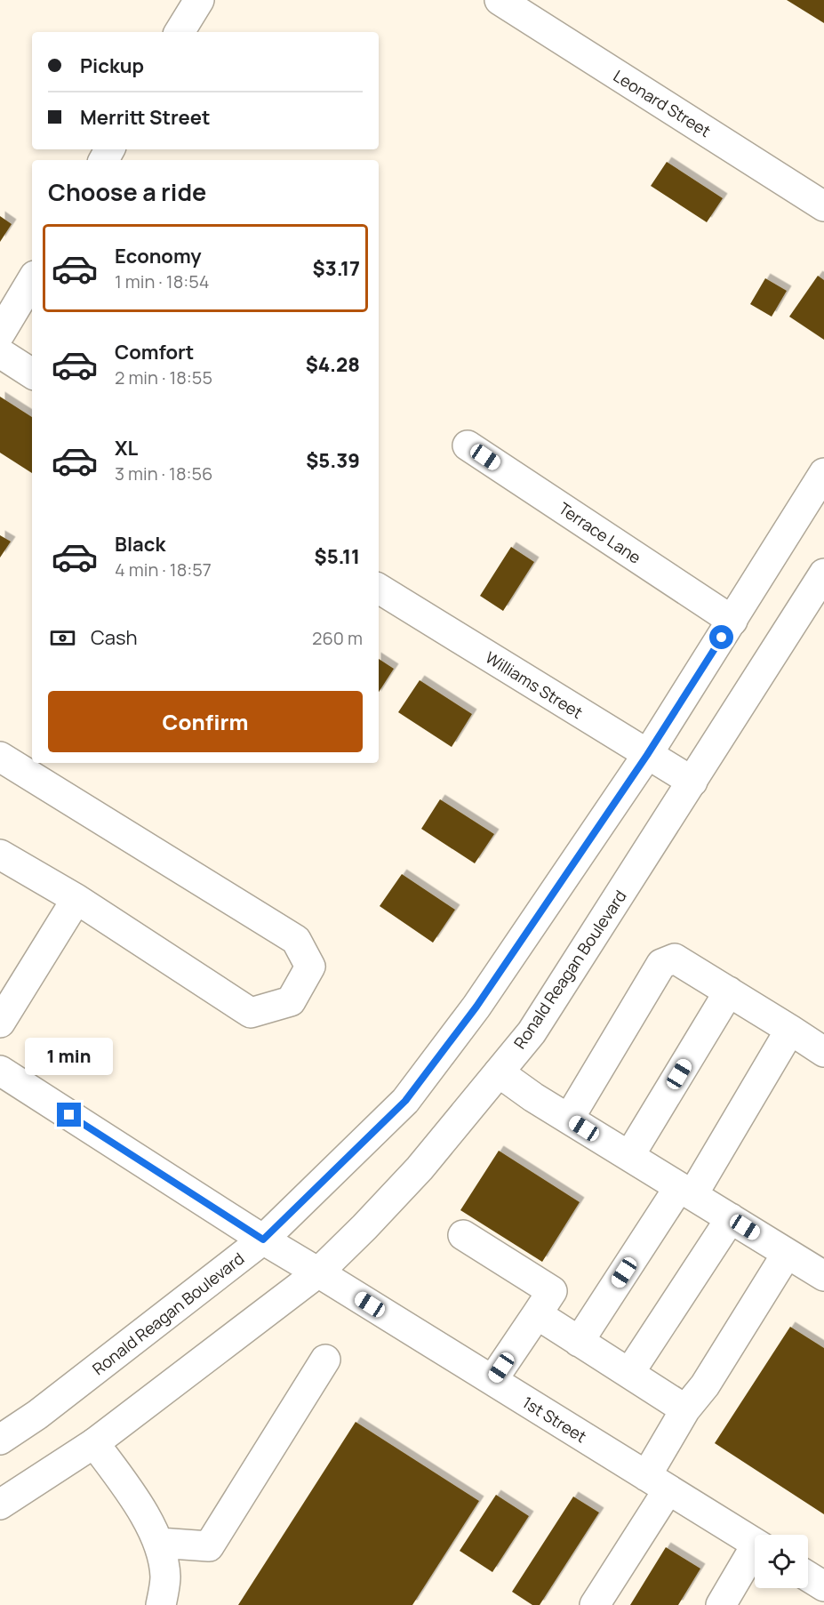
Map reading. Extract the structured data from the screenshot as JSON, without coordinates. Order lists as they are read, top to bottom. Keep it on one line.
{"streets":{"main road":["Leonard Street","Terrace Lane","Williams Street","Ronald Reagan Boulevard","1st Street"]},"crossings":[["Terrace Lane","Ronald Reagan Boulevard"],["Williams Street","Ronald Reagan Boulevard"],["Ronald Reagan Boulevard","1st Street"]],"page":{"banner":["Pickup","Merritt Street"],"heading":"Choose a ride","list":[{"name":"Economy","note":"1 min · 18:54","value":"$3.17"},{"name":"Comfort","note":"2 min · 18:55","value":"$4.28"},{"name":"XL","note":"3 min · 18:56","value":"$5.39"},{"name":"Black","note":"4 min · 18:57","value":"$5.11"}],"pay":["Cash","260 m"],"buttons":"Confirm","bubble":"1 min"}}
